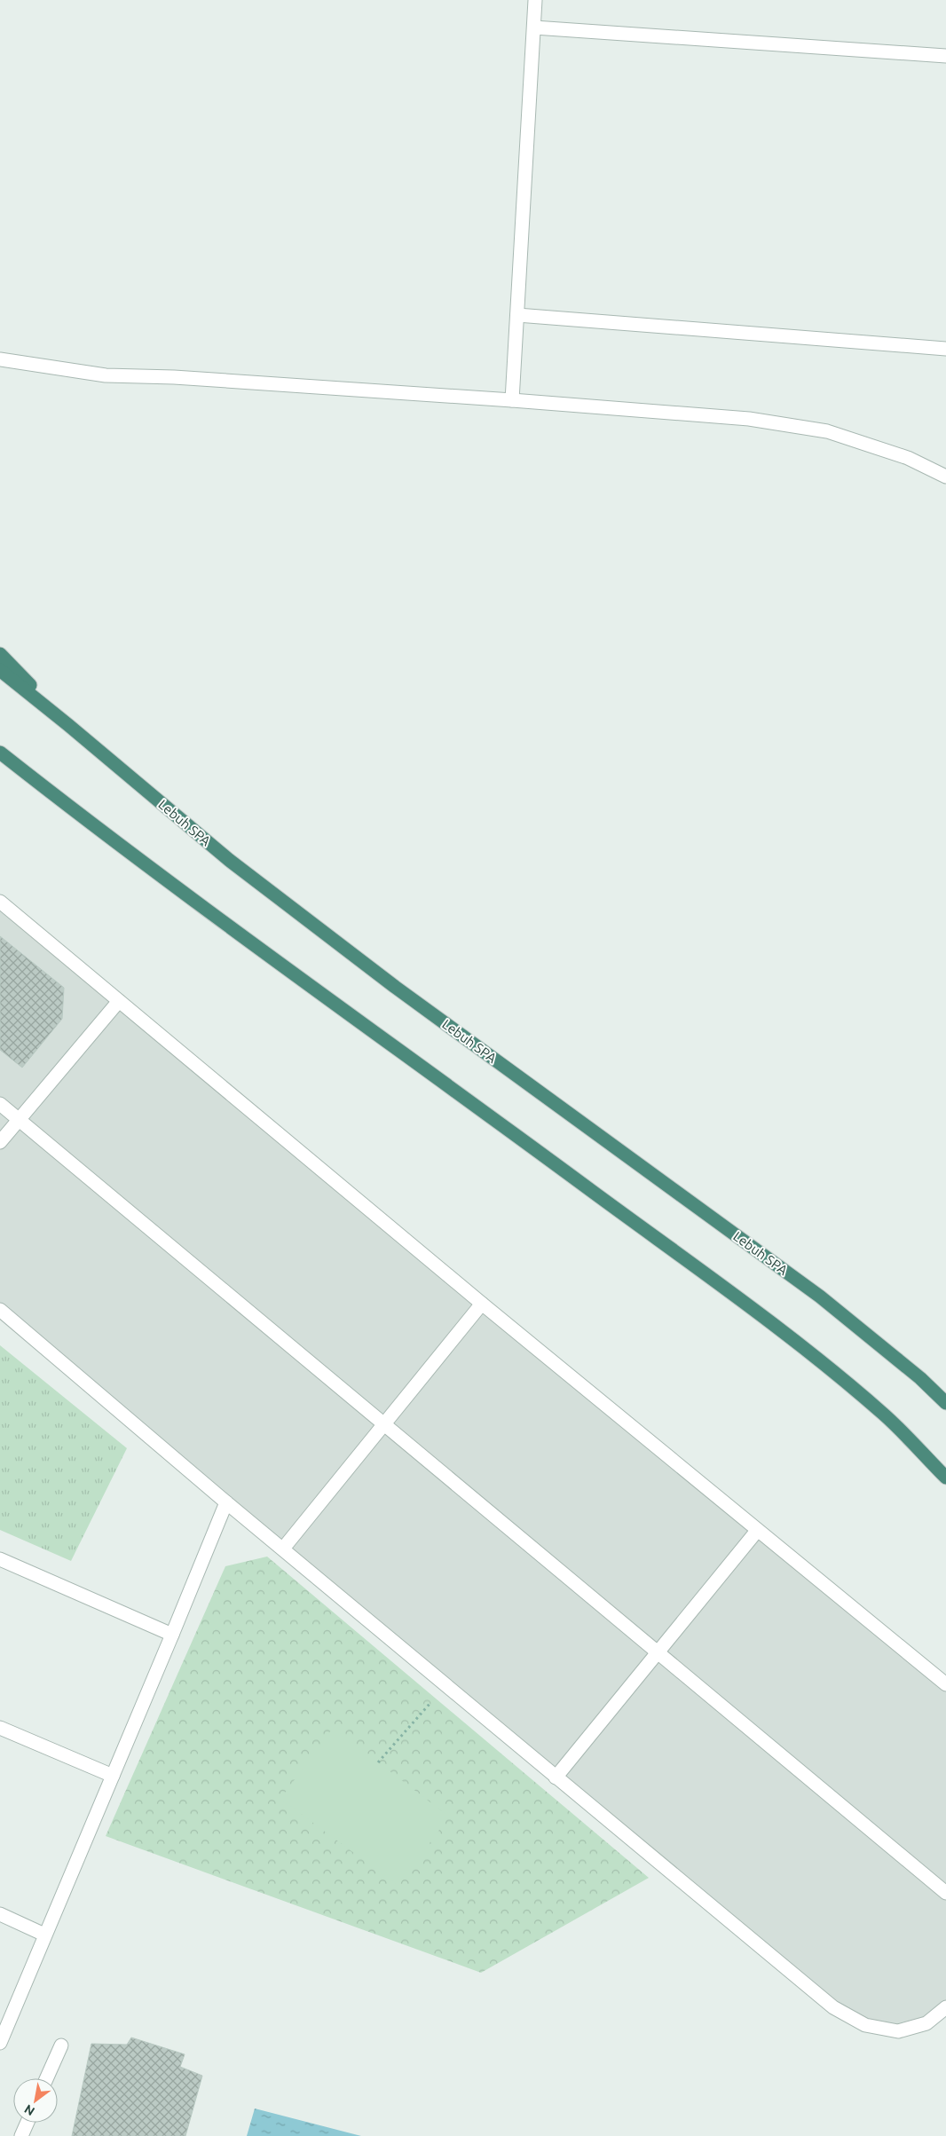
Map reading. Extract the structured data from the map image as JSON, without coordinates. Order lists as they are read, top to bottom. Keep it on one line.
{"streets":{"highway":["Lebuh SPA"]},"north":"bottom left"}
